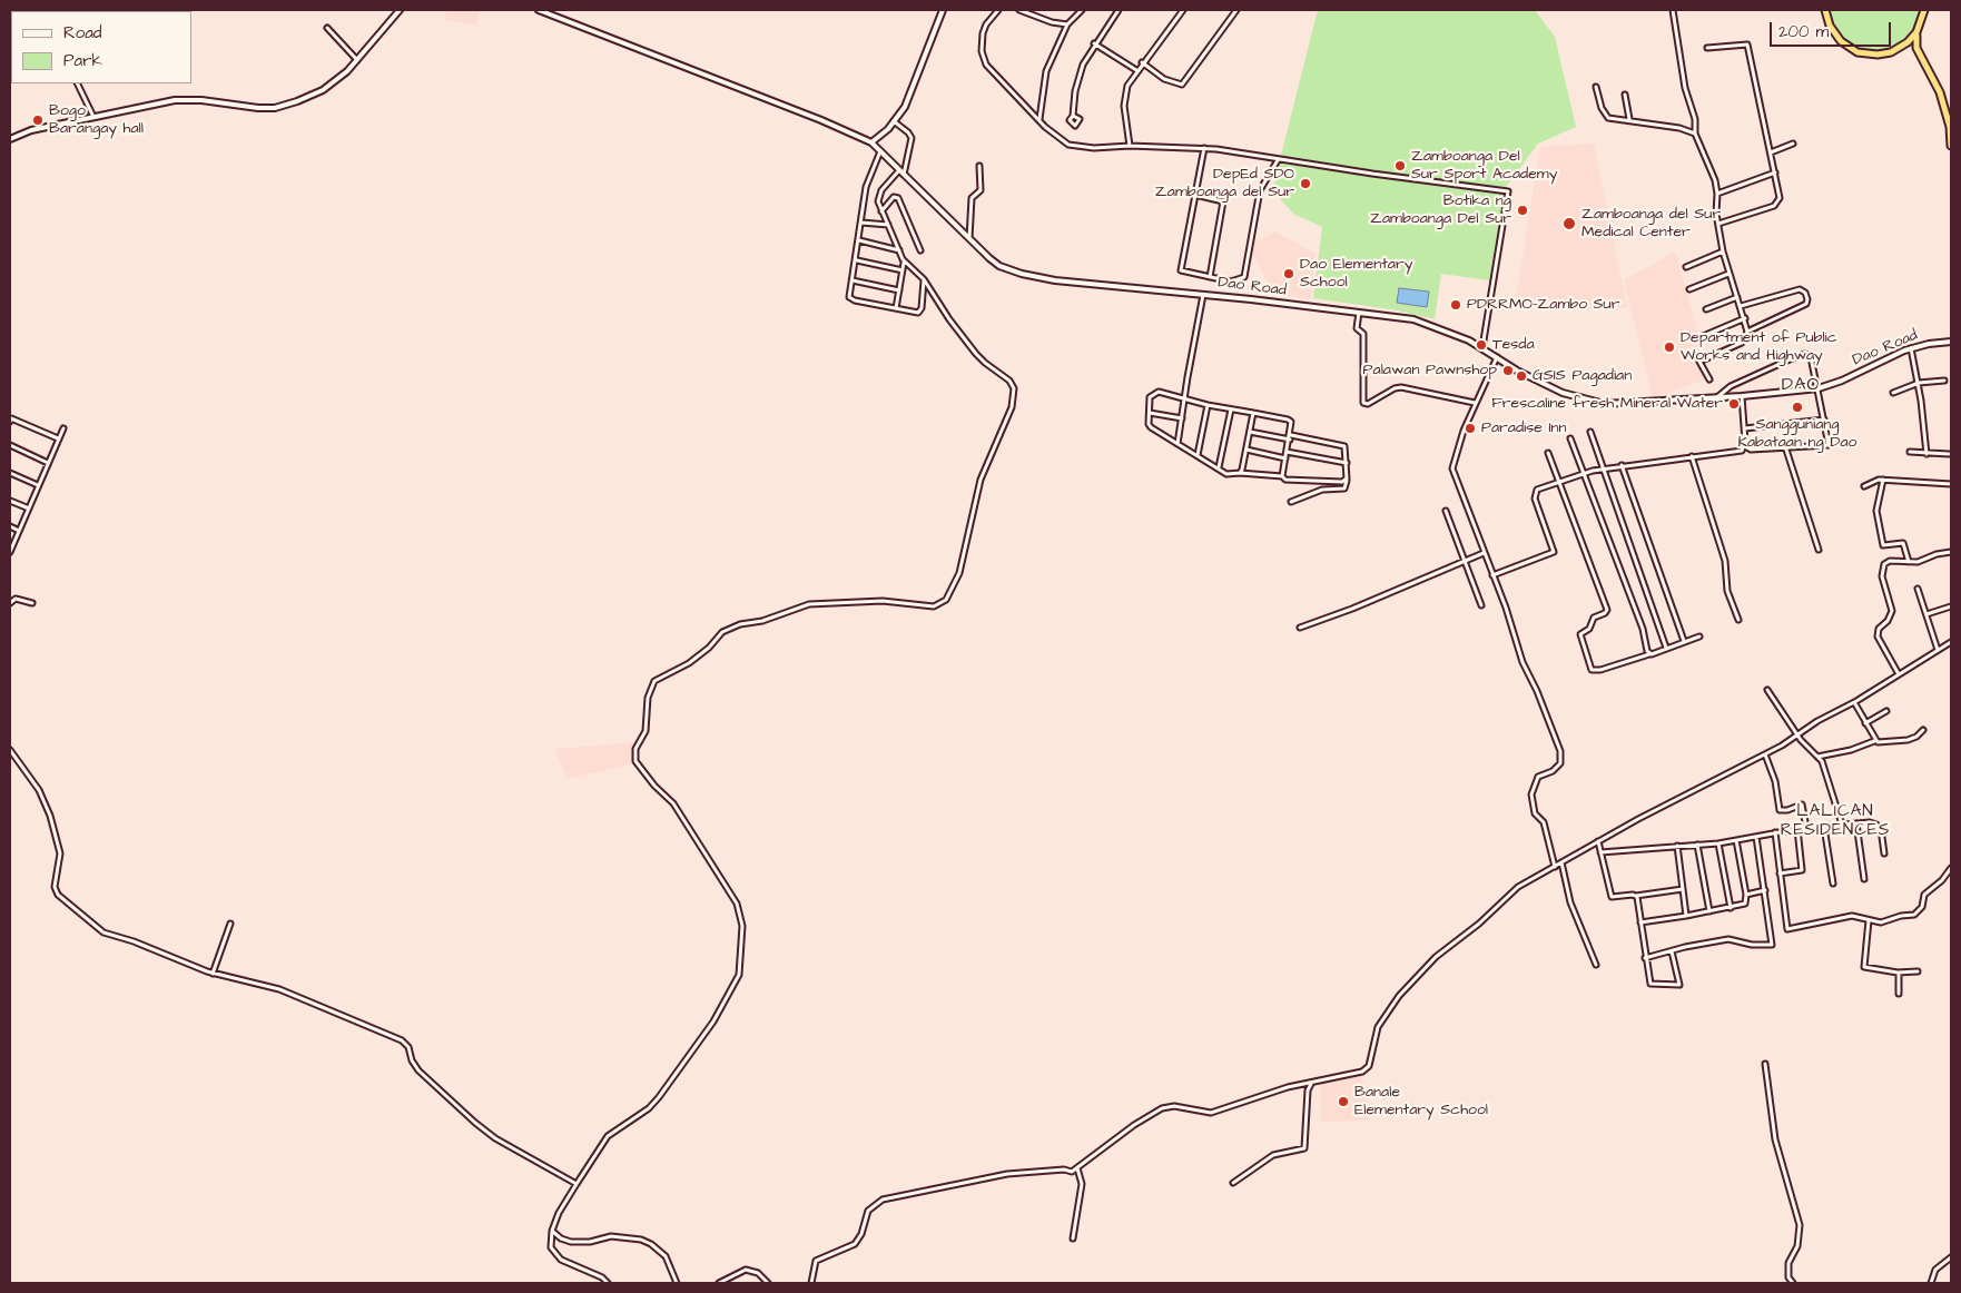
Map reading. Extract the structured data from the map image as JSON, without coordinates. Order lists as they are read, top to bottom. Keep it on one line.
{"streets":{"street":["Dao Road"]},"districts":["DAO","LALICAN RESIDENCES"],"places":["Bogo Barangay hall","Zamboanga Del Sur Sport Academy","DepEd SDO Zamboanga del Sur","Botika ng Zamboanga Del Sur","Zamboanga del Sur Medical Center","Dao Elementary School","PDRRMO-Zambo Sur","Tesda","Department of Public Works and Highway","Palawan Pawnshop","GSIS Pagadian","Frescaline fresh Mineral Water","Sangguniang Kabataan ng Dao","Paradise Inn","Banale Elementary School"],"legend":["Road","Park"],"scale_bar":"200 m"}
